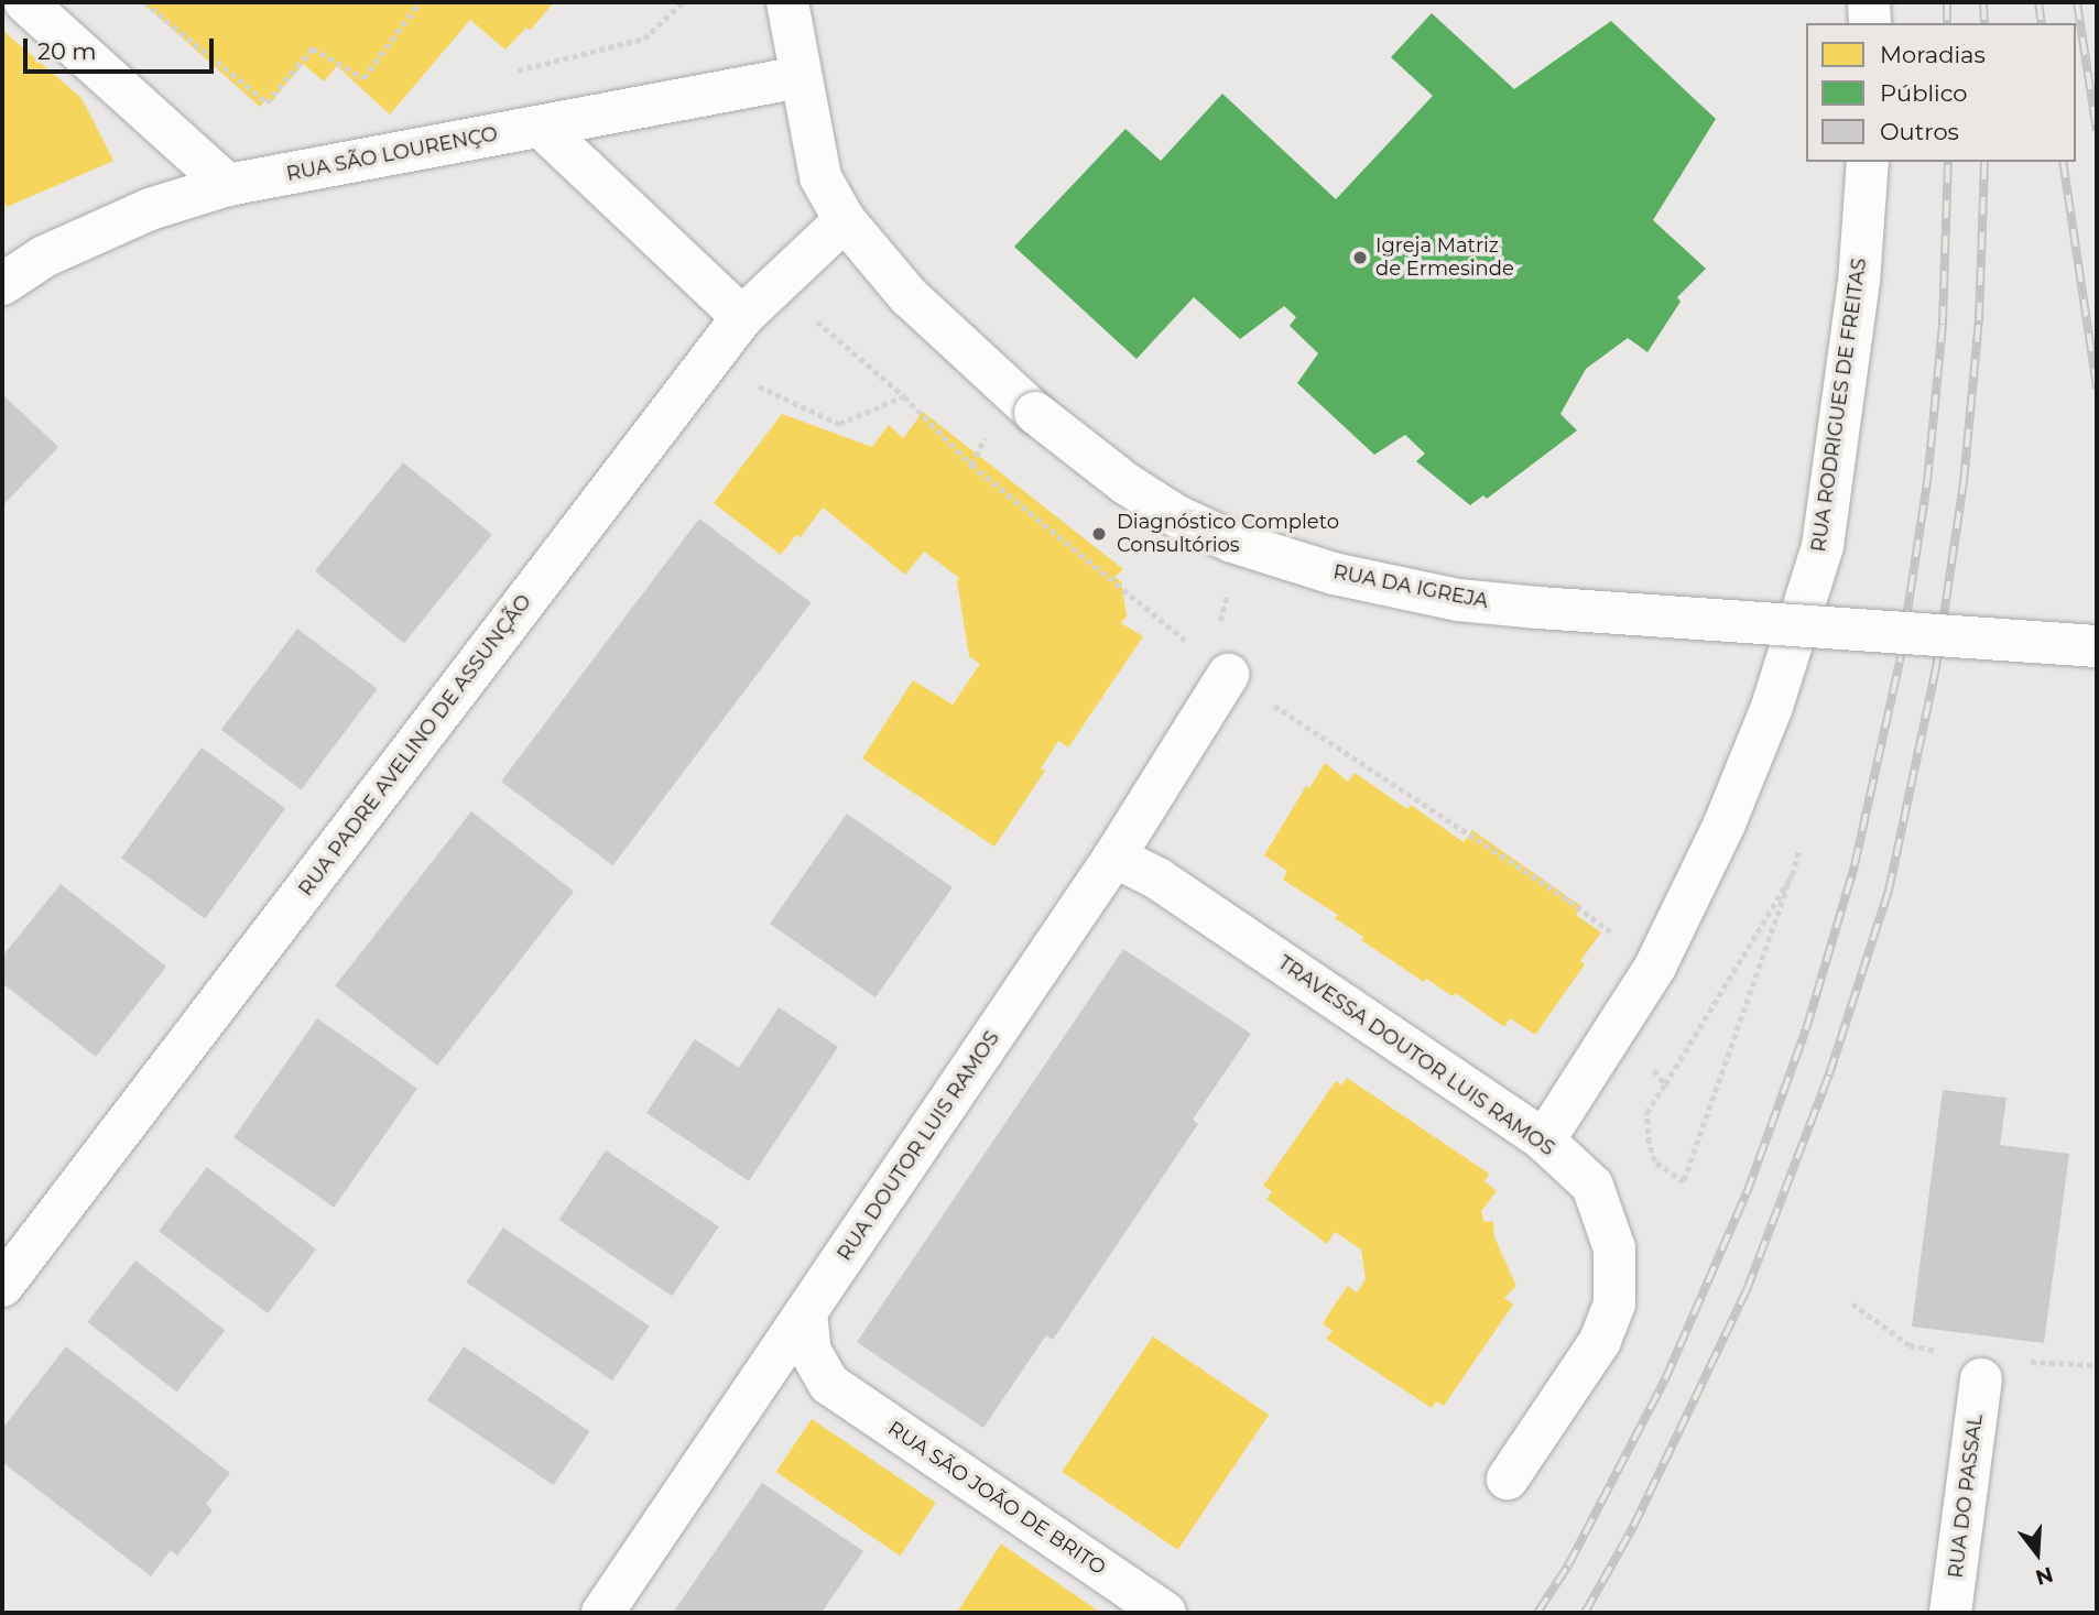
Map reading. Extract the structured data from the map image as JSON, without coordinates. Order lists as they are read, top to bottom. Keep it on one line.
{"streets":{"street":["RUA SÃO LOURENÇO","RUA RODRIGUES DE FREITAS","RUA DA IGREJA","RUA PADRE AVELINO DE ASSUNÇÃO","TRAVESSA DOUTOR LUIS RAMOS","RUA DOUTOR LUIS RAMOS","RUA DO PASSAL","RUA SÃO JOÃO DE BRITO"]},"crossings":[["RUA SÃO LOURENÇO","RUA DA IGREJA"],["RUA RODRIGUES DE FREITAS","TRAVESSA DOUTOR LUIS RAMOS"],["RUA DA IGREJA","RUA PADRE AVELINO DE ASSUNÇÃO"],["TRAVESSA DOUTOR LUIS RAMOS","RUA DOUTOR LUIS RAMOS"],["RUA DOUTOR LUIS RAMOS","RUA SÃO JOÃO DE BRITO"]],"places":["Igreja Matriz de Ermesinde","Diagnóstico Completo Consultórios"],"legend":["Moradias","Público","Outros"],"scale_bar":"20 m","north":"bottom"}
